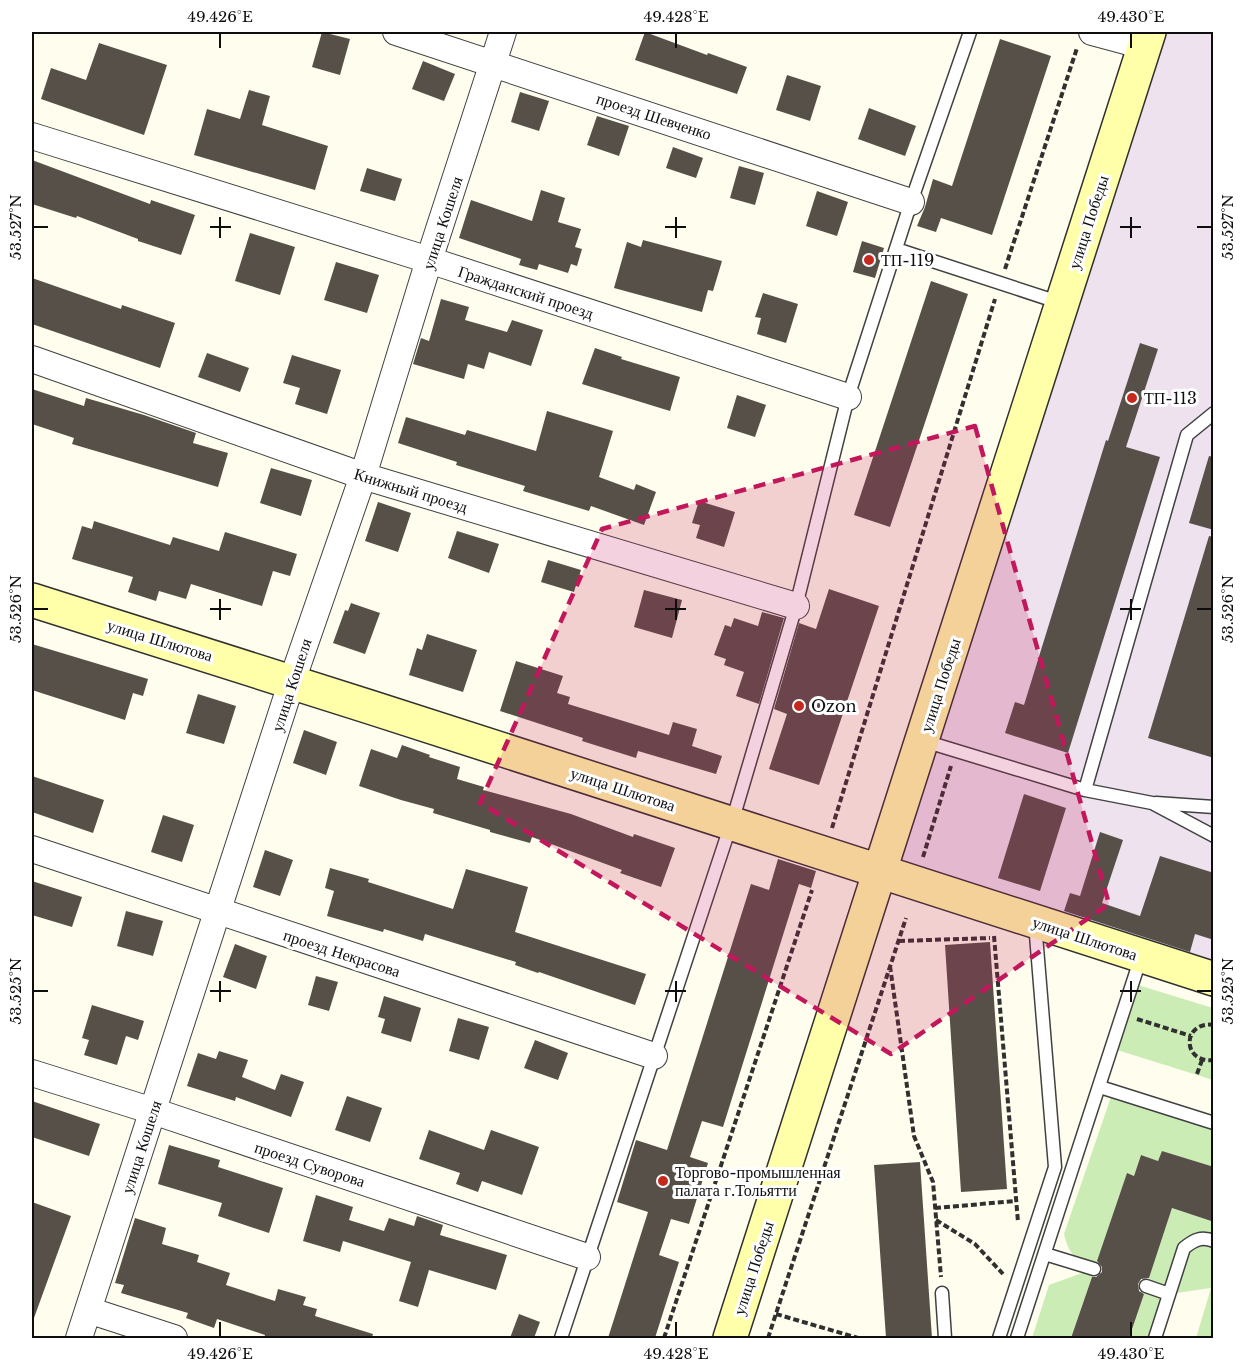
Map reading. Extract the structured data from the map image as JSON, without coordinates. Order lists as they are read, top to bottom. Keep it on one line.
{"streets":{"main road":["улица Победы","улица Шлютова"],"street":["проезд Шевченко","улица Кошеля","Гражданский проезд","Книжный проезд","проезд Некрасова","проезд Суворова"]},"crossings":[["проезд Шевченко","улица Кошеля"],["улица Победы","улица Шлютова"],["улица Кошеля","Гражданский проезд"],["улица Кошеля","Книжный проезд"],["улица Кошеля","улица Шлютова"],["улица Кошеля","проезд Некрасова"],["улица Кошеля","проезд Суворова"]],"places":["ТП-119","ТП-113","Ozon","Торгово-промышленная палата г.Тольятти"],"coordinates":["49.426°E","49.428°E","49.430°E","53.527°N","53.526°N","53.525°N"]}
